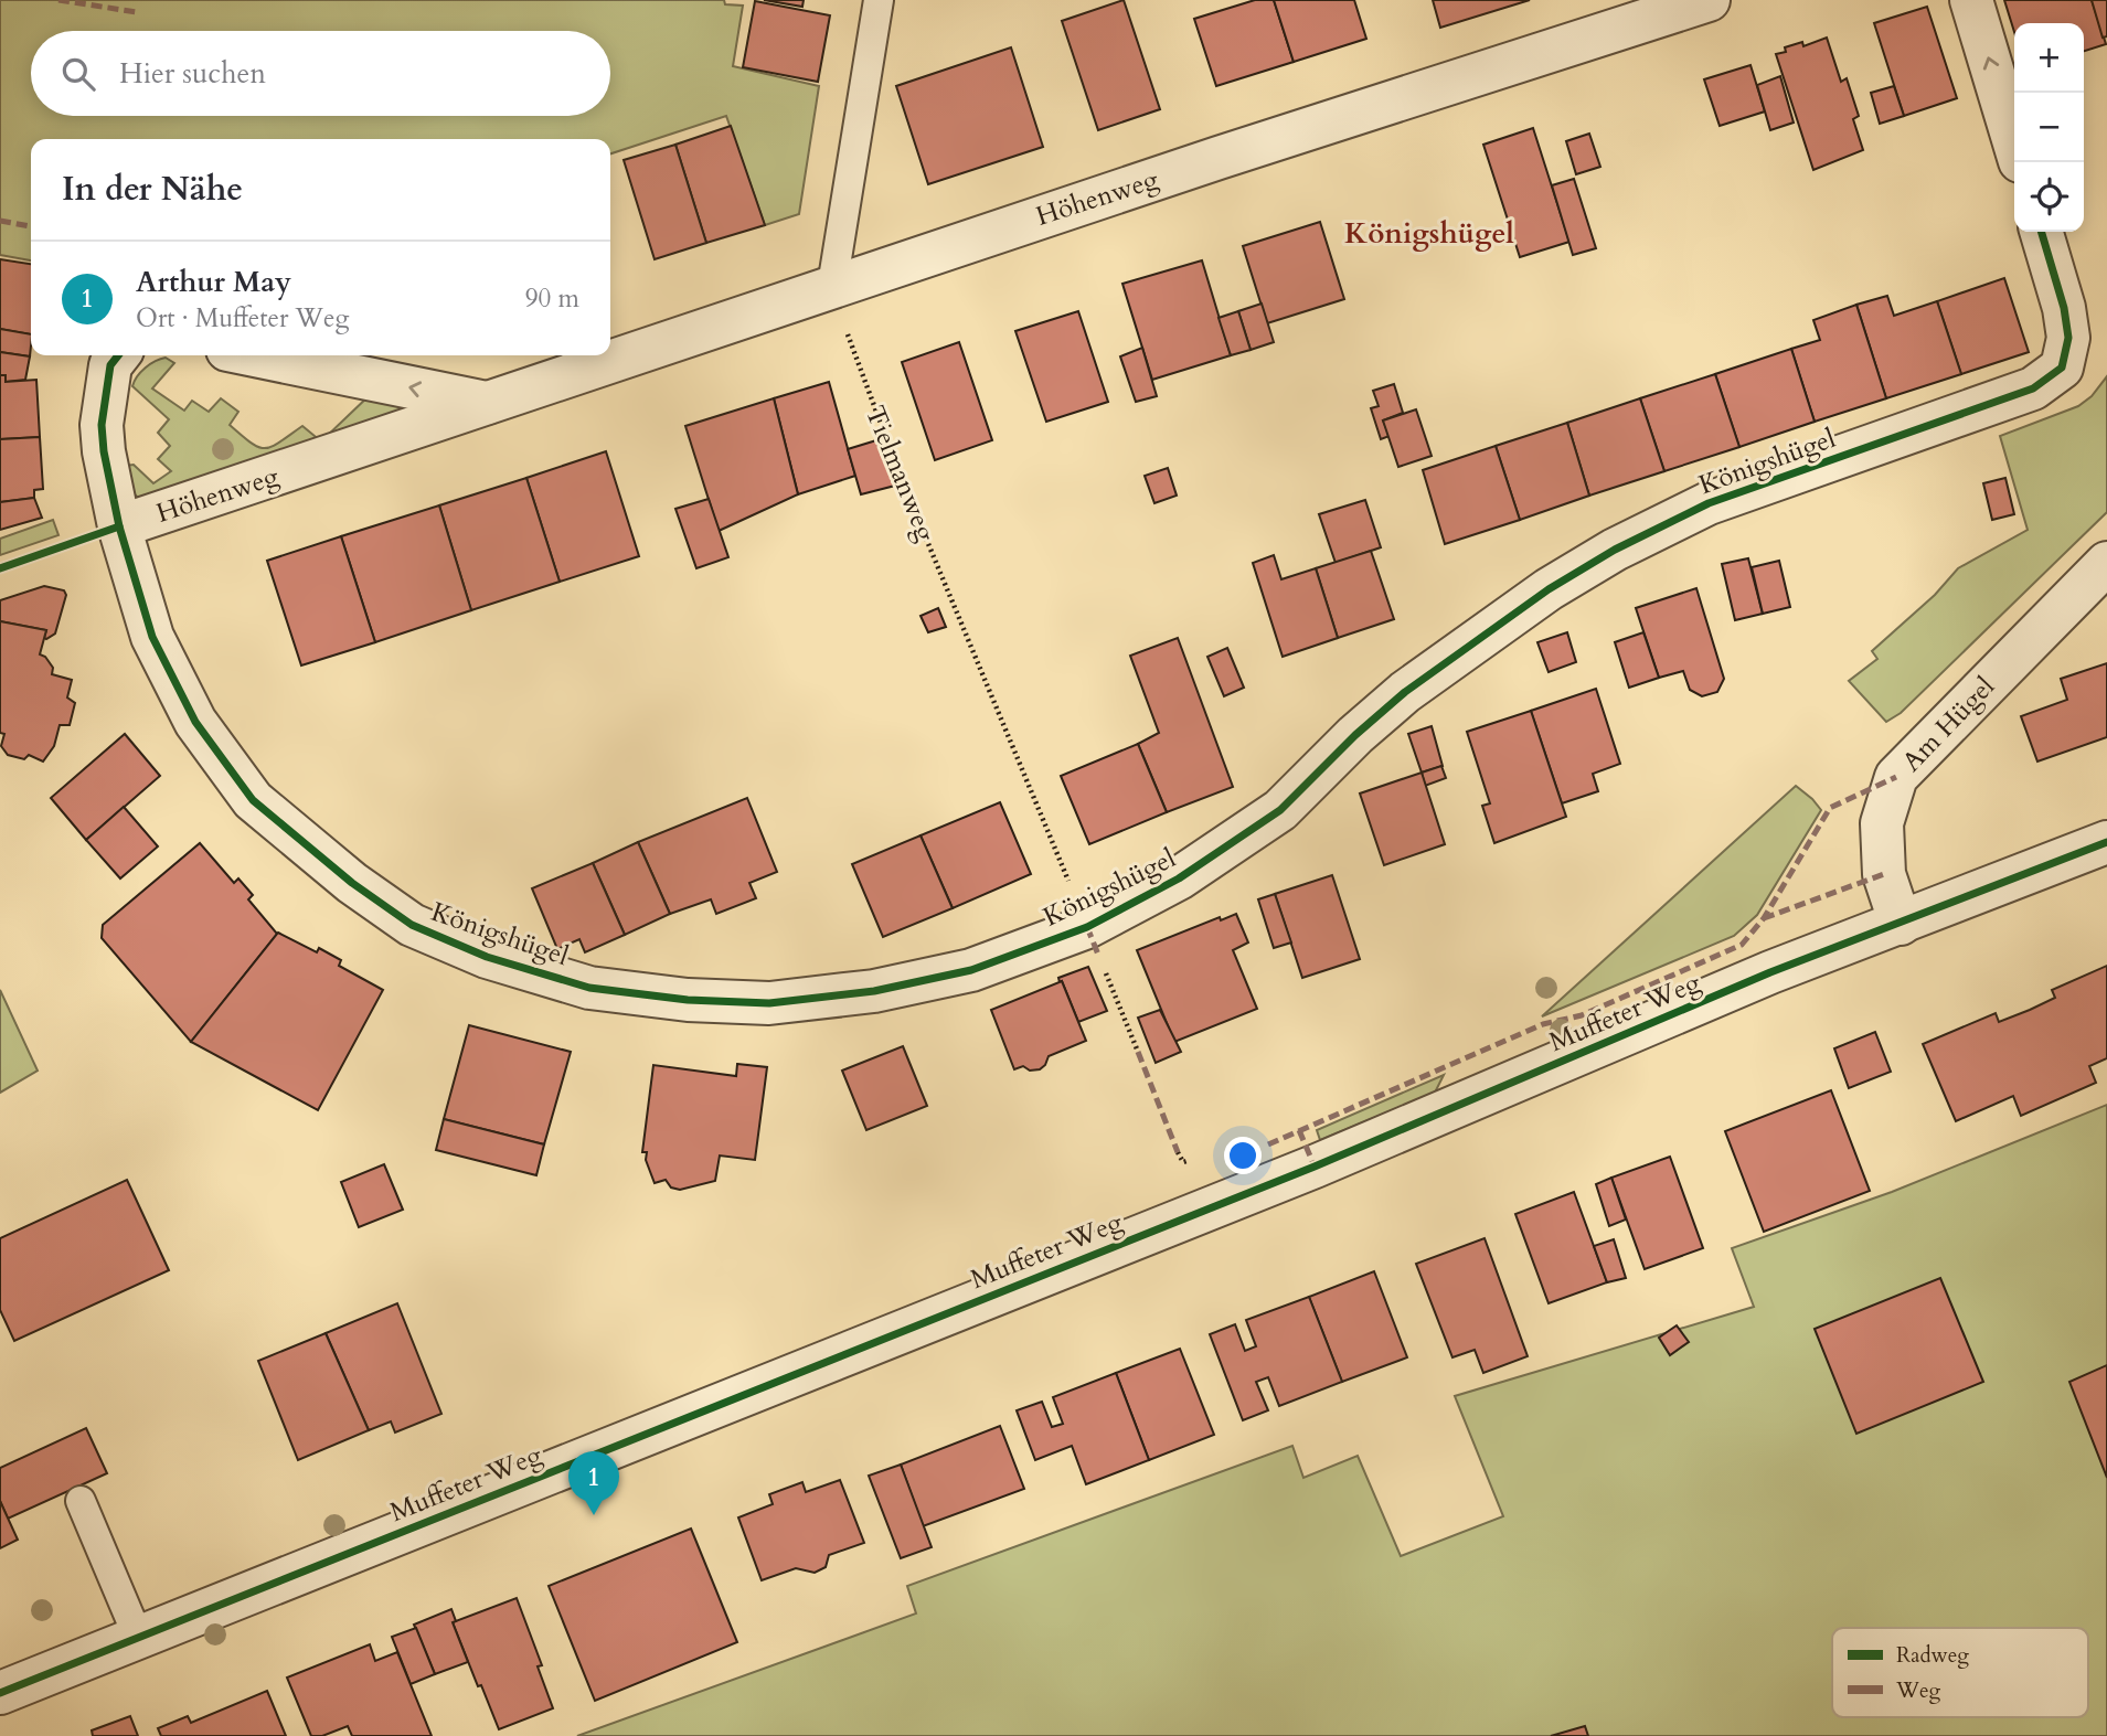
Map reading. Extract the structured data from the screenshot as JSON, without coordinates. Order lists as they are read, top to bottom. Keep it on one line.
{"streets":{"street":["Höhenweg","Königshügel","Am Hügel","Muffeter Weg"],"path":["Tielmanweg"]},"crossings":[["Höhenweg","Königshügel"],["Höhenweg","Tielmanweg"],["Königshügel","Tielmanweg"],["Am Hügel","Muffeter Weg"]],"districts":["Königshügel"],"legend":["Radweg","Weg"],"page":{"map_buttons":["+","−"],"search":"Hier suchen","heading":"In der Nähe","list":[{"mark":"1","name":"Arthur May","note":"Ort · Muffeter Weg","value":"90 m"}],"pins":"1"}}
